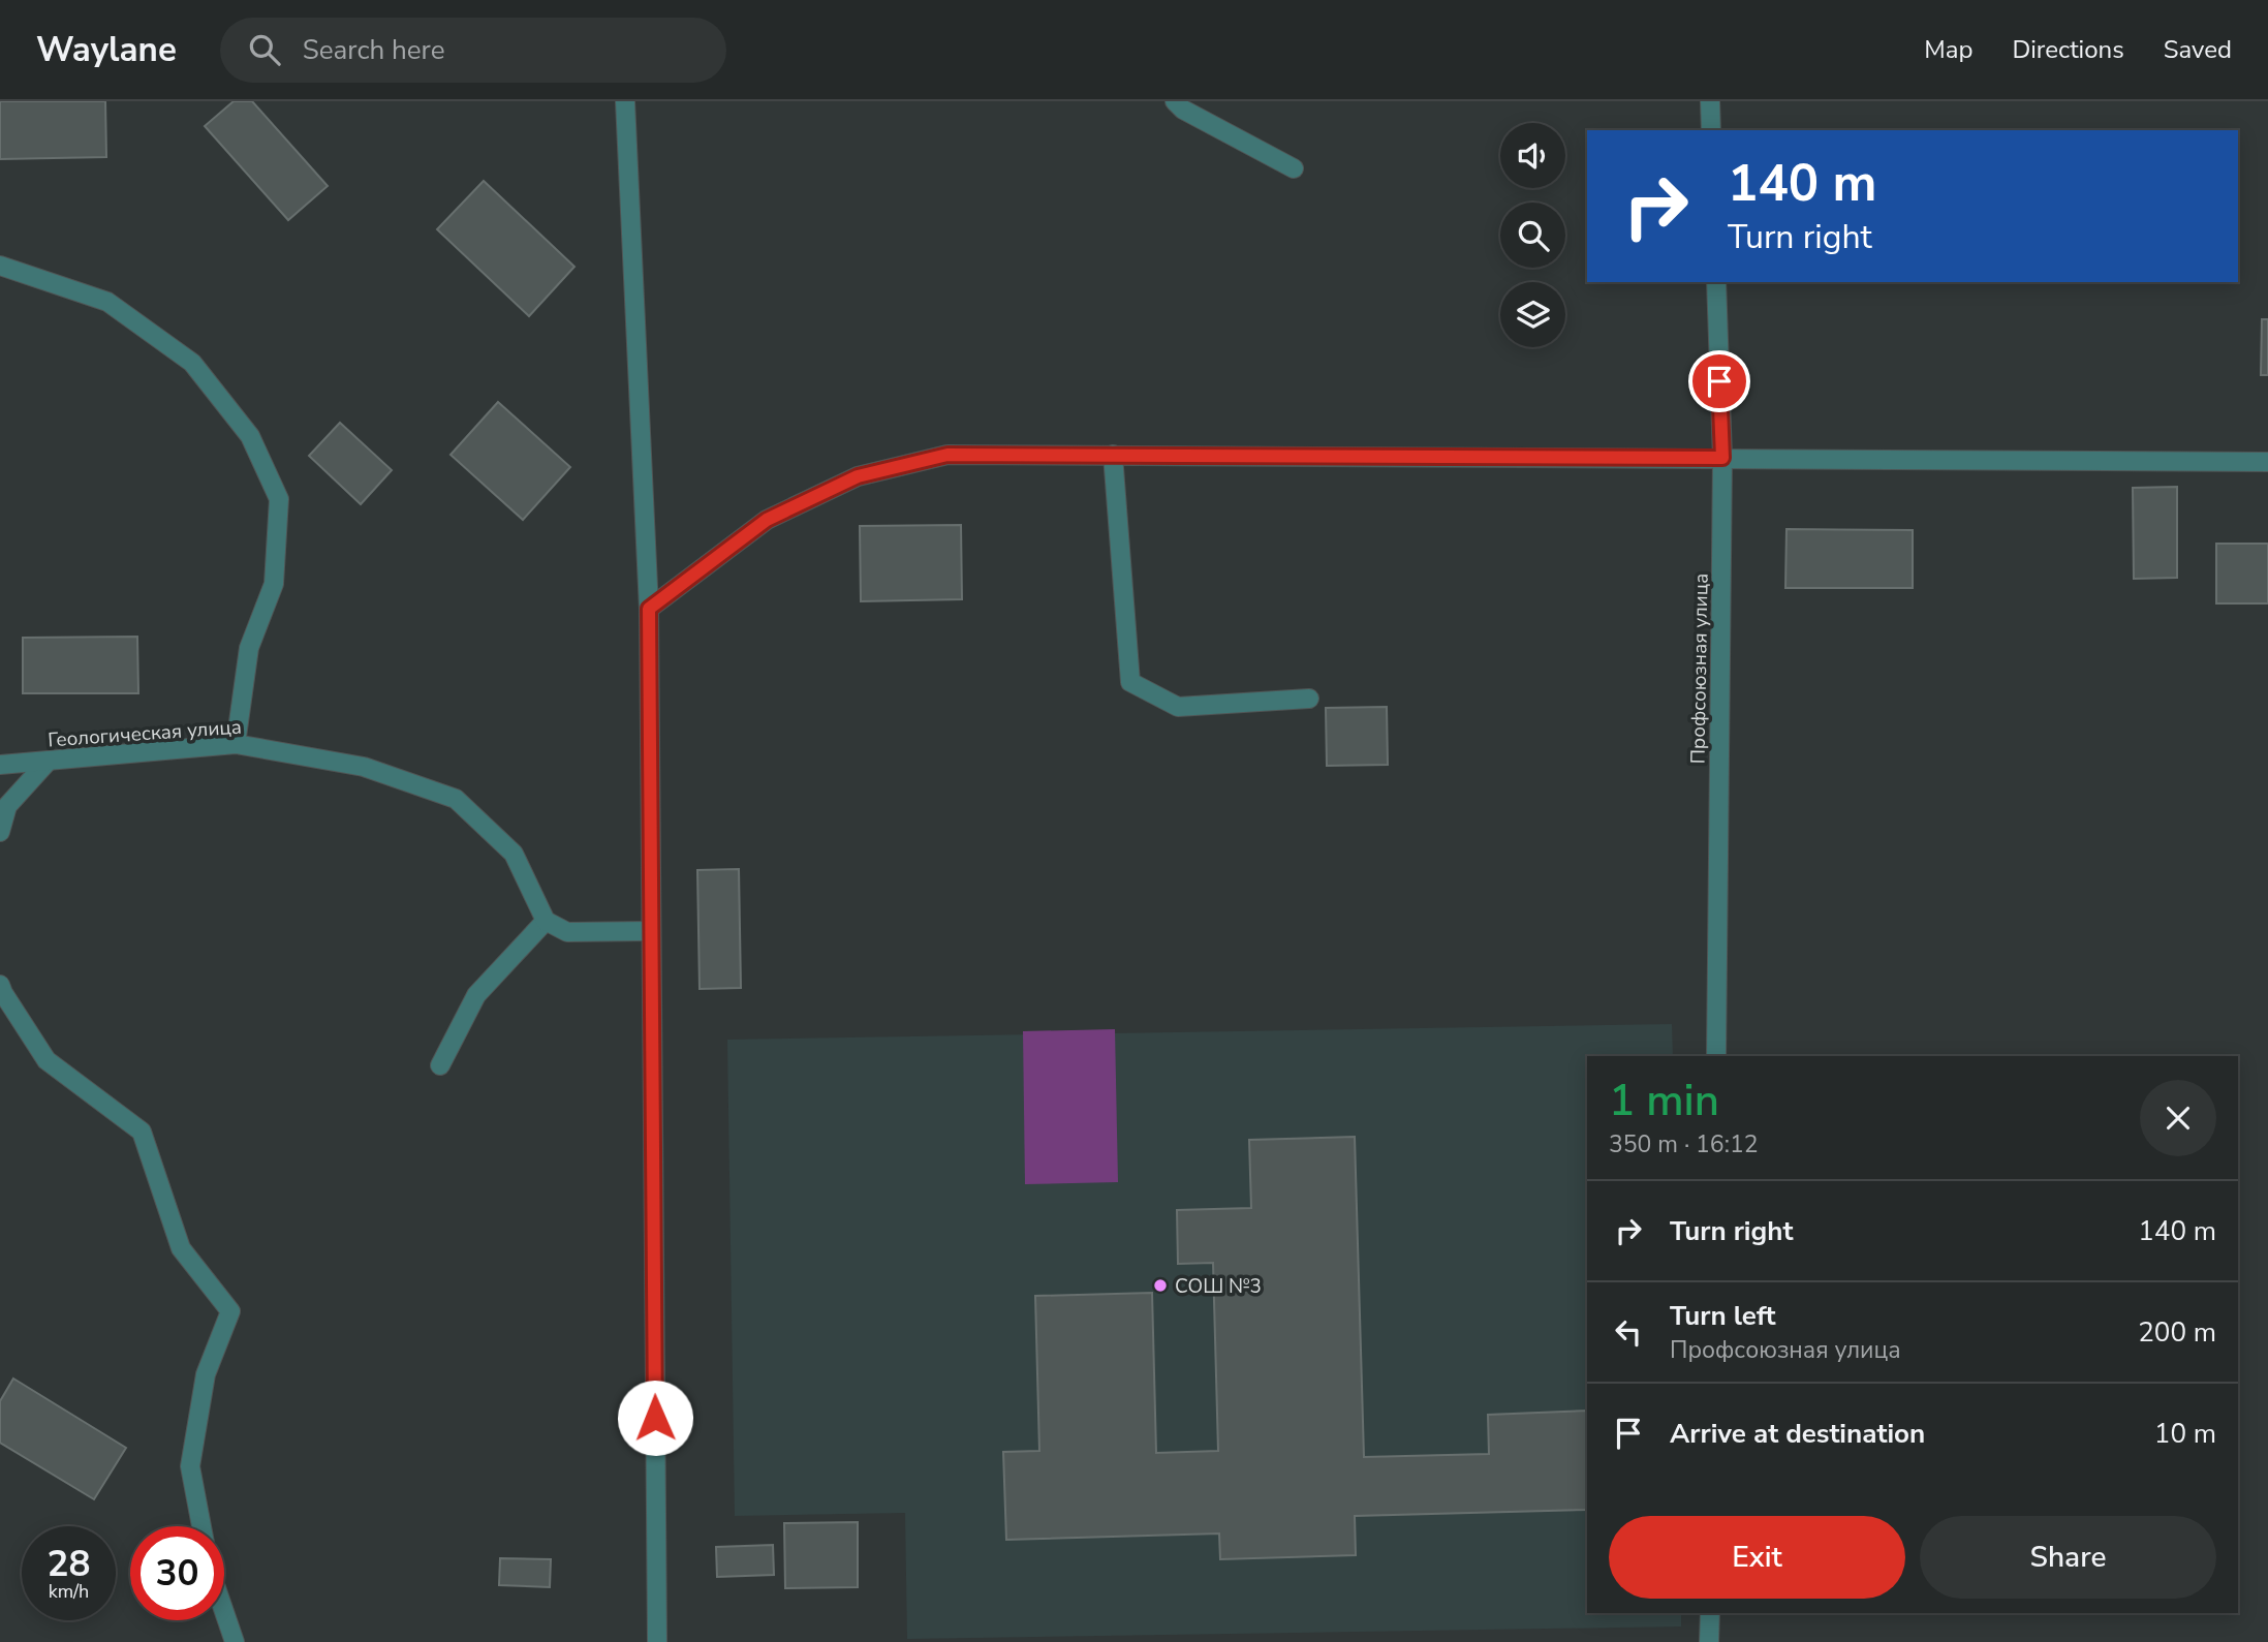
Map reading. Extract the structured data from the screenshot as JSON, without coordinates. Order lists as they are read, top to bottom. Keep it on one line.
{"streets":{"street":["Профсоюзная улица","Геологическая улица"]},"places":["СОШ №3"],"page":{"header":"Waylane","search":"Search here","nav":["Map","Directions","Saved"],"turn":["140 m","Turn right"],"heading":["1 min","350 m · 16:12"],"list":[{"name":"Turn right","value":"140 m"},{"name":"Turn left","note":"Профсоюзная улица","value":"200 m"},{"name":"Arrive at destination","value":"10 m"}],"buttons":["Exit","Share"],"speed":"28 km/h","limit":"30"}}
